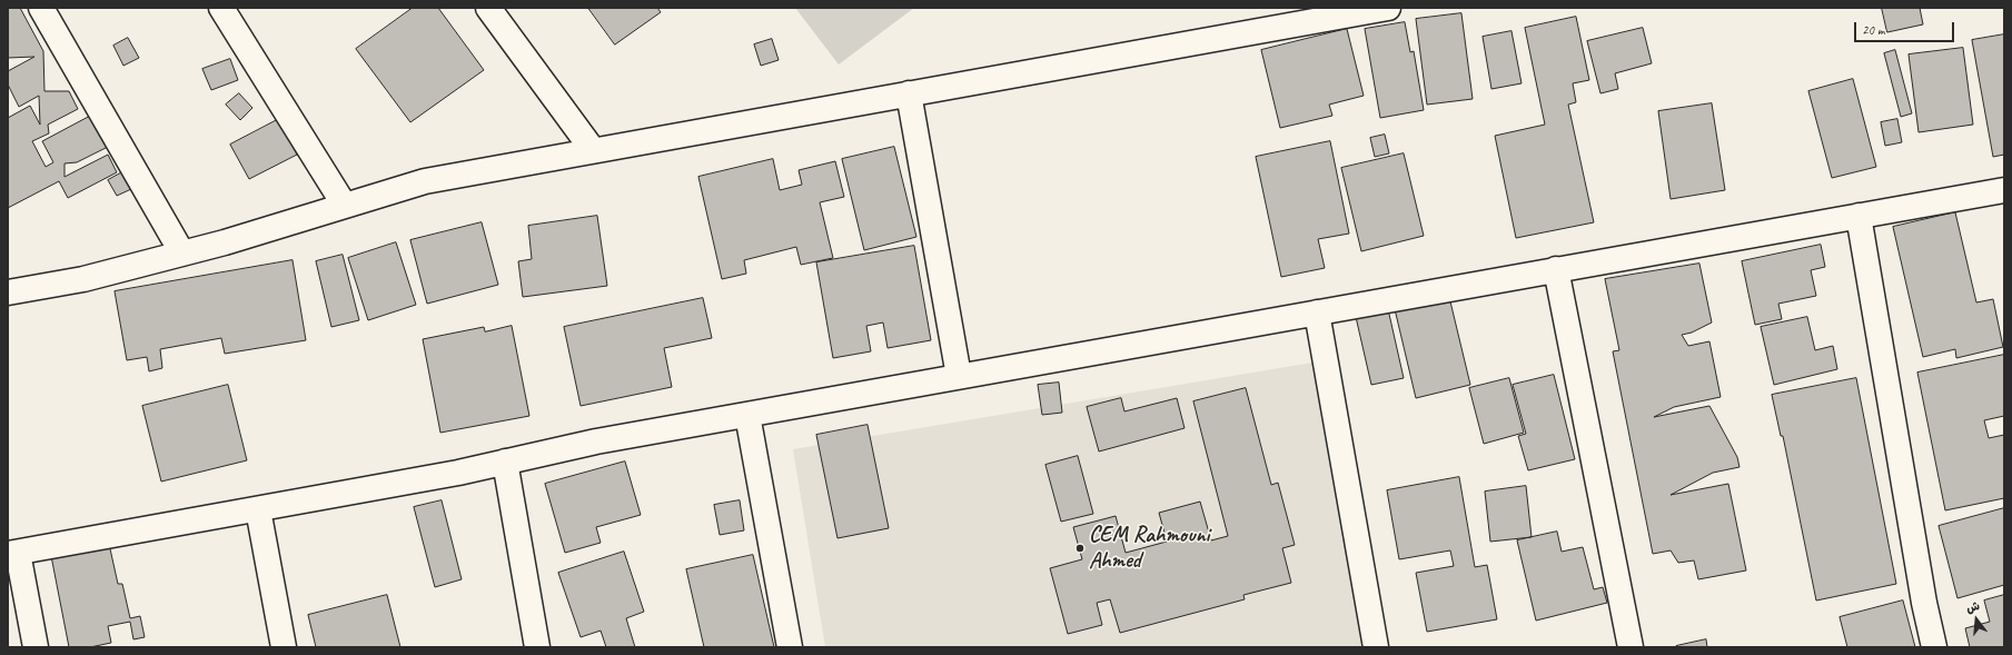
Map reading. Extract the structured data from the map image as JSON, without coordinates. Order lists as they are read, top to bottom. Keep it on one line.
{"places":["CEM Rahmouni Ahmed"],"scale_bar":"20 m","north":"top"}
